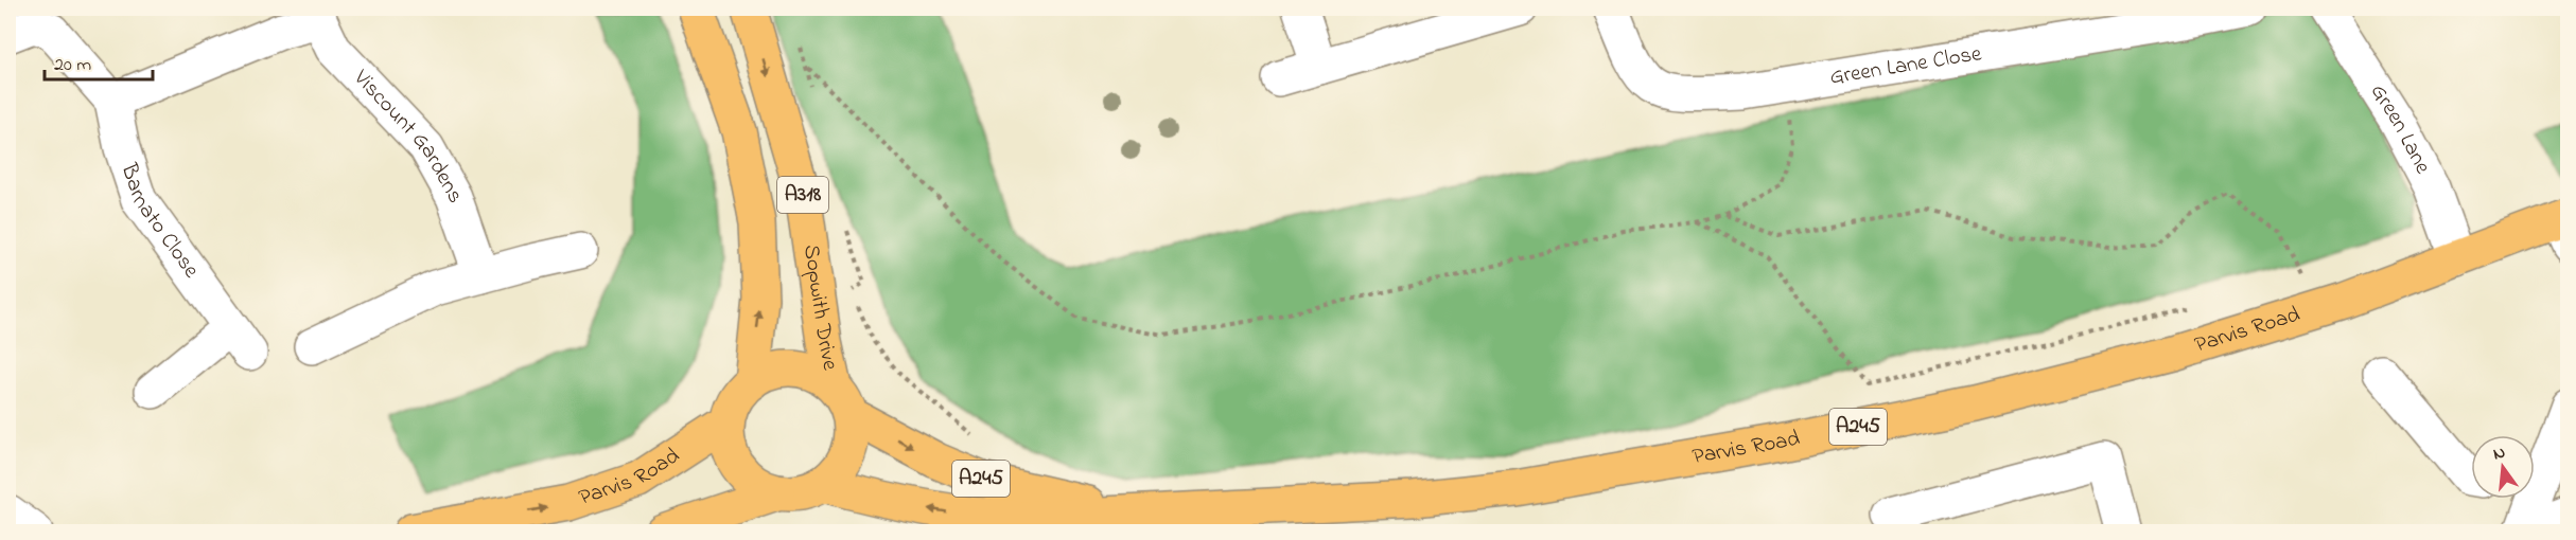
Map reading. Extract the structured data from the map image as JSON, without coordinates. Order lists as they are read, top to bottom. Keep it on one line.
{"streets":{"main road":["A318","Sopwith Drive","Parvis Road","A245"],"street":["Green Lane Close","Green Lane","Viscount Gardens","Barnato Close"]},"crossings":[["Green Lane","Parvis Road"],["A318","Sopwith Drive"],["A318","Parvis Road"],["A318","A245"],["Sopwith Drive","Parvis Road"],["Sopwith Drive","A245"],["Parvis Road","A245"]],"scale_bar":"20 m","north":"top"}
